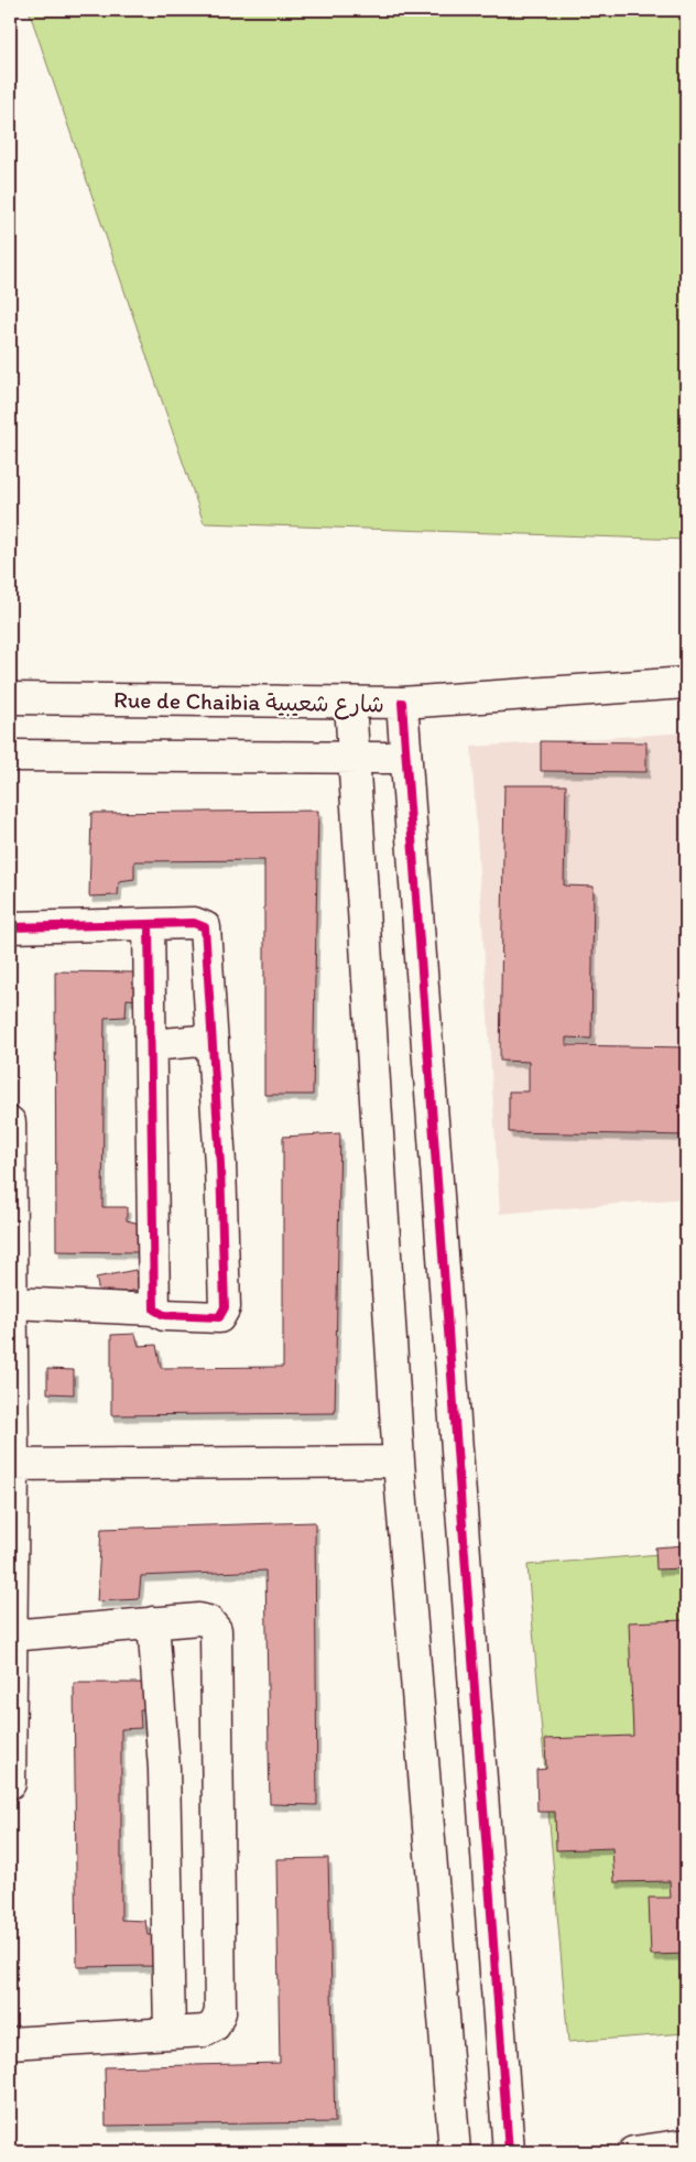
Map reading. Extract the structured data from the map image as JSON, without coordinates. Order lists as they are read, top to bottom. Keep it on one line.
{"streets":{"street":["Rue de Chaibia شارع شعيبية"]}}
